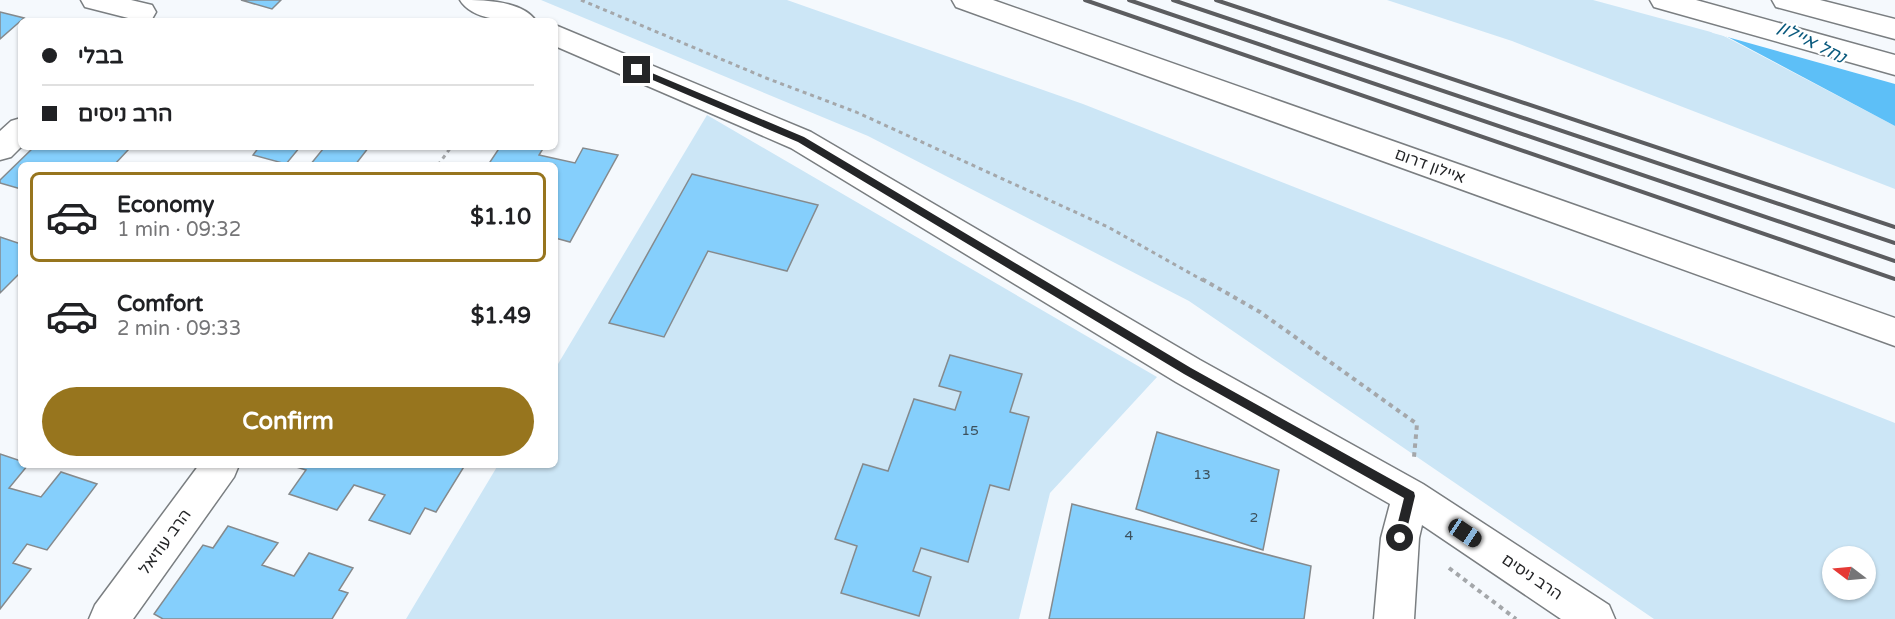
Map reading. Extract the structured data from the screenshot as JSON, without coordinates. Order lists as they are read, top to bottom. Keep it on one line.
{"streets":{"main road":["איילון דרום","הרב עוזיאל","הרב ניסים"]},"water":["נחל איילון"],"house_numbers":["15","13","2","4"],"north":"left","page":{"banner":["בבלי","הרב ניסים"],"list":[{"name":"Economy","note":"1 min · 09:32","value":"$1.10"},{"name":"Comfort","note":"2 min · 09:33","value":"$1.49"}],"buttons":"Confirm"}}
